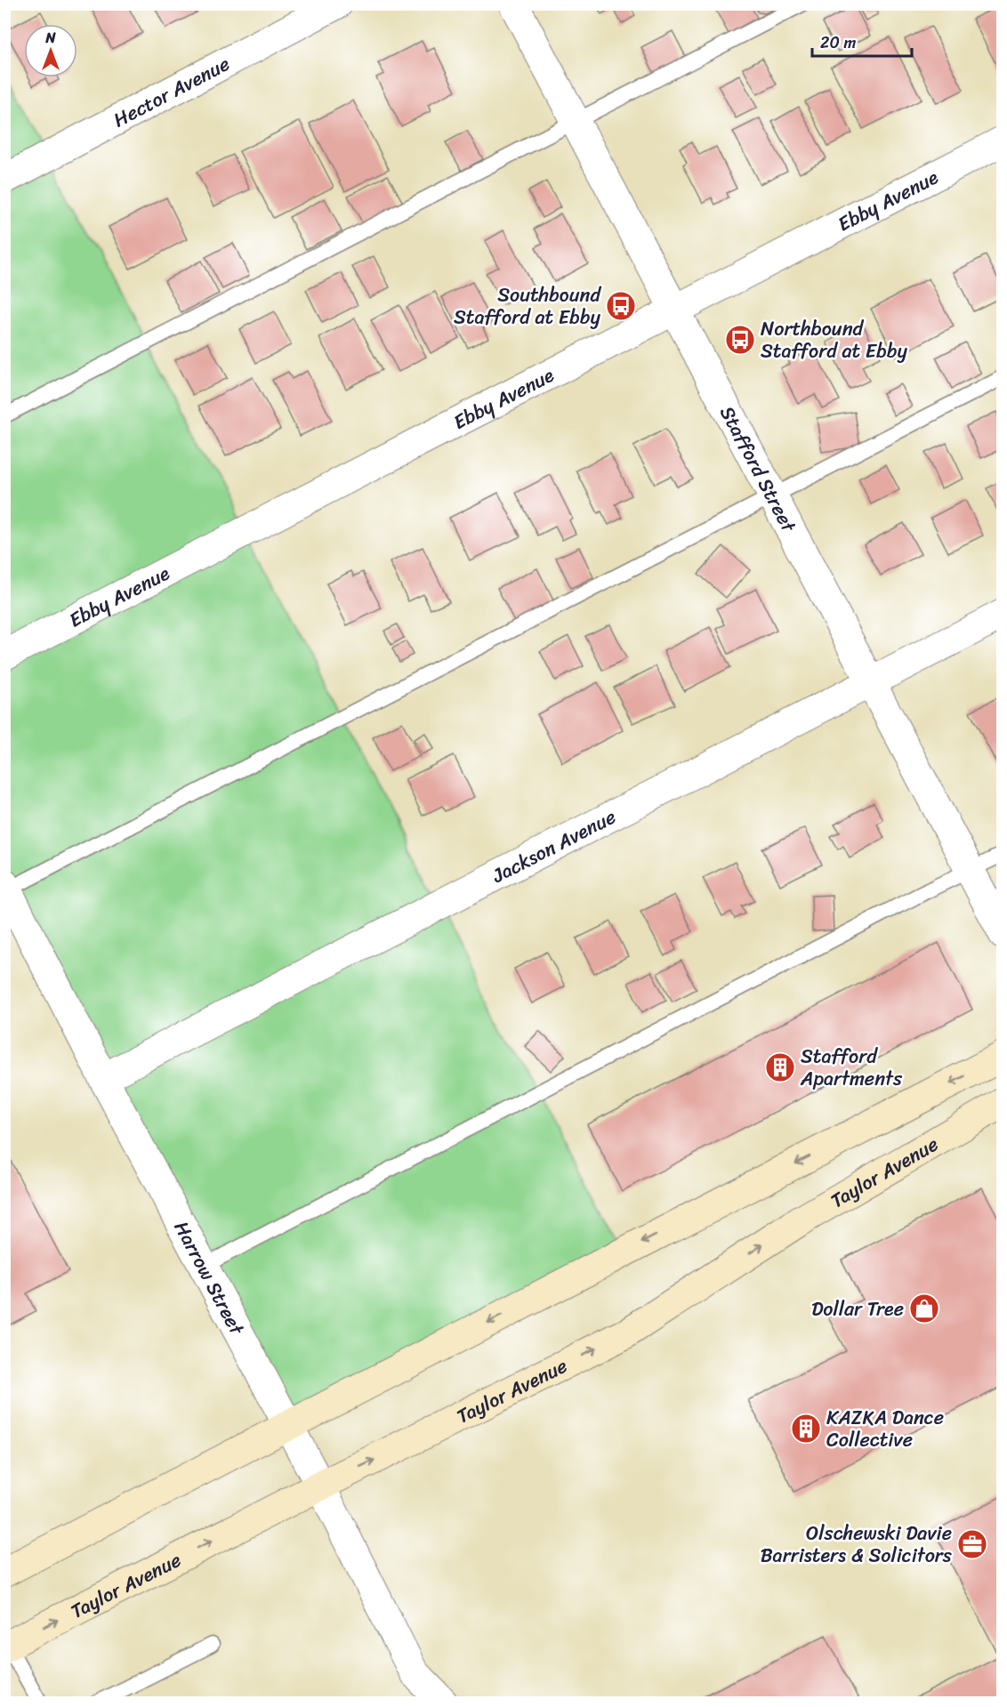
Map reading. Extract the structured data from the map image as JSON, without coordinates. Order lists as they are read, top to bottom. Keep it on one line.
{"streets":{"main road":["Taylor Avenue"],"street":["Hector Avenue","Ebby Avenue","Stafford Street","Jackson Avenue","Harrow Street"]},"crossings":[["Ebby Avenue","Stafford Street"],["Stafford Street","Jackson Avenue"],["Jackson Avenue","Harrow Street"],["Taylor Avenue","Harrow Street"]],"places":{"bus stop":["Southbound Stafford at Ebby","Northbound Stafford at Ebby"],"building":["Stafford Apartments","KAZKA Dance Collective"],"shop":["Dollar Tree"],"office":["Olschewski Davie Barristers & Solicitors"]},"scale_bar":"20 m","north":"top"}
